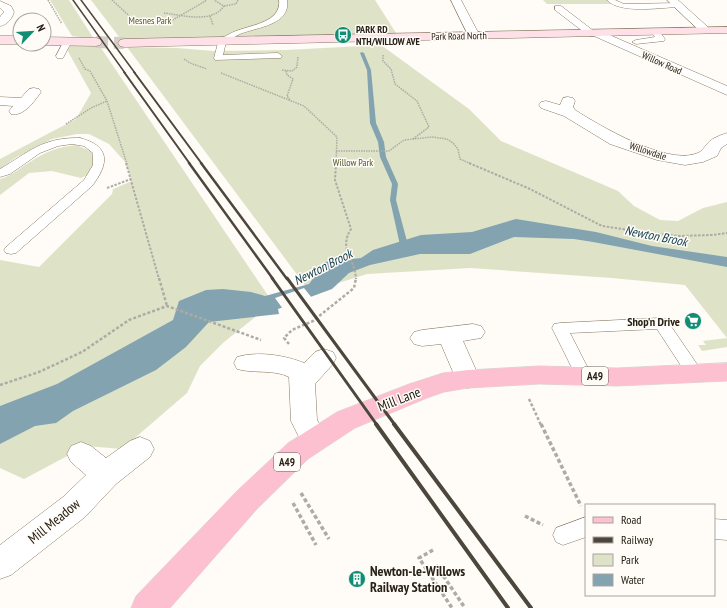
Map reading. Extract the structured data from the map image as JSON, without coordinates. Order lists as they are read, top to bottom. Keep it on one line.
{"streets":{"main road":["A49","Mill Lane"],"street":["Park Road North","Willow Road","Willowdale","Mill Meadow"]},"crossings":[["Park Road North","Willow Road"]],"water":["Newton Brook"],"parks":["Mesnes Park","Willow Park"],"places":{"bus stop":["PARK RD NTH/WILLOW AVE"],"supermarket":["Shop'n Drive"],"building":["Newton-le-Willows Railway Station"]},"legend":["Road","Railway","Park","Water"],"north":"top right"}
